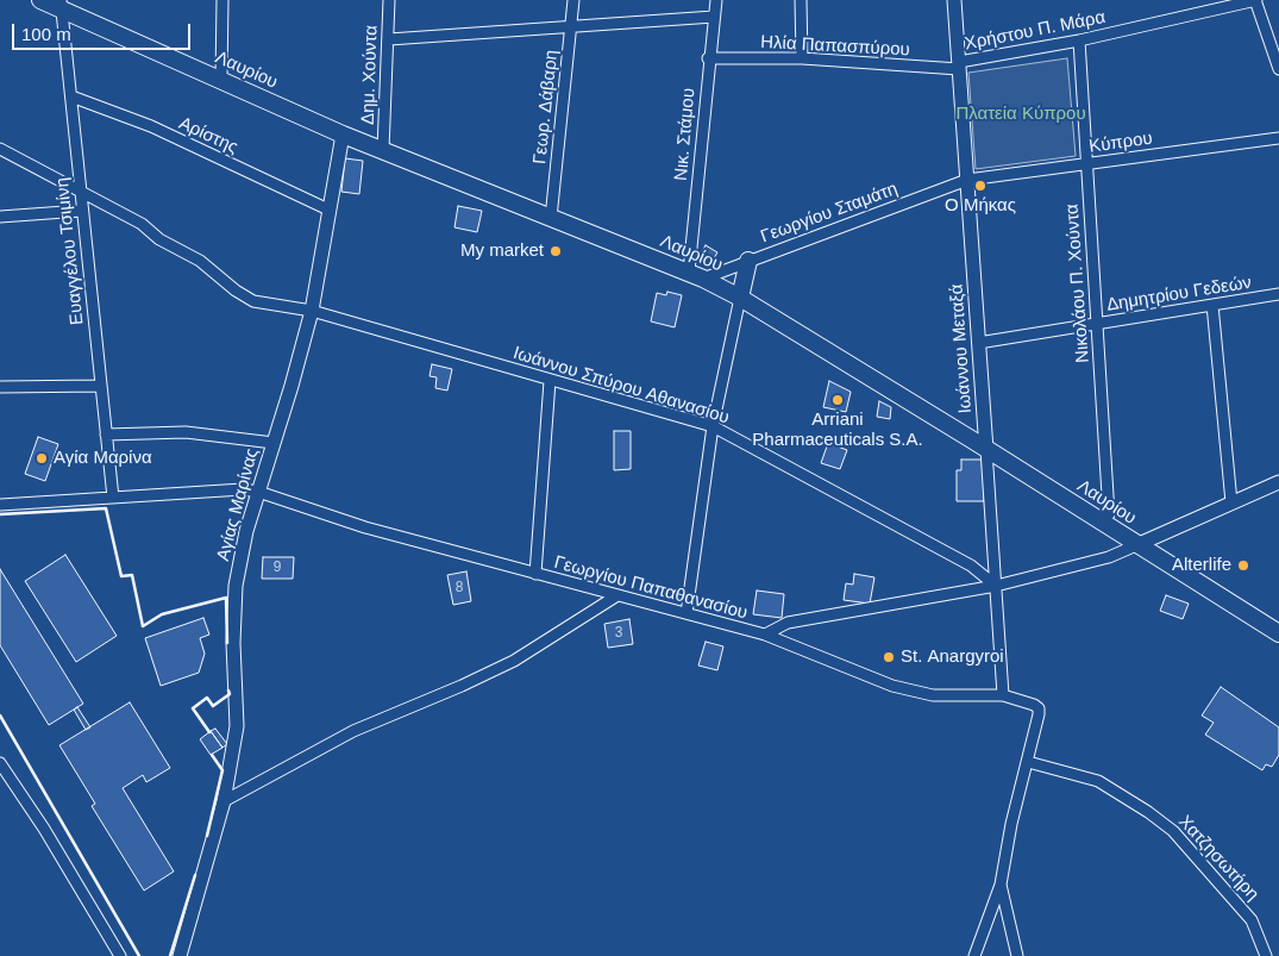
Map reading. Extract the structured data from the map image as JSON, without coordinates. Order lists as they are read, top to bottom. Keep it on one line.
{"streets":{"main road":["Λαυρίου"],"street":["Χρήστου Π. Μάρα","Ηλία Παπασπύρου","Δημ. Χούντα","Γεωρ. Δάβαρη","Νικ. Στάμου","Αρίστης","Κύπρου","Γεωργίου Σταμάτη","Ευαγγέλου Τσιμίνη","Νικολάου Π. Χούντα","Δημητρίου Γεδεών","Ιωάννου Μεταξά","Ιωάννου Σπύρου Αθανασίου","Αγίας Μαρίνας","Γεωργίου Παπαθανασίου","Χατζησωτήρη"]},"crossings":[["Χρήστου Π. Μάρα","Ηλία Παπασπύρου"],["Χρήστου Π. Μάρα","Νικολάου Π. Χούντα"],["Χρήστου Π. Μάρα","Ιωάννου Μεταξά"],["Ηλία Παπασπύρου","Νικ. Στάμου"],["Ηλία Παπασπύρου","Ιωάννου Μεταξά"],["Λαυρίου","Δημ. Χούντα"],["Λαυρίου","Γεωρ. Δάβαρη"],["Λαυρίου","Νικ. Στάμου"],["Λαυρίου","Γεωργίου Σταμάτη"],["Λαυρίου","Ευαγγέλου Τσιμίνη"],["Λαυρίου","Νικολάου Π. Χούντα"],["Λαυρίου","Ιωάννου Μεταξά"],["Λαυρίου","Αγίας Μαρίνας"],["Νικ. Στάμου","Γεωργίου Σταμάτη"],["Αρίστης","Ευαγγέλου Τσιμίνη"],["Αρίστης","Αγίας Μαρίνας"],["Κύπρου","Γεωργίου Σταμάτη"],["Κύπρου","Νικολάου Π. Χούντα"],["Κύπρου","Ιωάννου Μεταξά"],["Γεωργίου Σταμάτη","Ιωάννου Μεταξά"],["Ευαγγέλου Τσιμίνη","Ιωάννου Σπύρου Αθανασίου"],["Ευαγγέλου Τσιμίνη","Γεωργίου Παπαθανασίου"],["Νικολάου Π. Χούντα","Δημητρίου Γεδεών"],["Δημητρίου Γεδεών","Ιωάννου Μεταξά"],["Ιωάννου Μεταξά","Ιωάννου Σπύρου Αθανασίου"],["Ιωάννου Μεταξά","Γεωργίου Παπαθανασίου"],["Ιωάννου Σπύρου Αθανασίου","Αγίας Μαρίνας"],["Αγίας Μαρίνας","Γεωργίου Παπαθανασίου"],["Γεωργίου Παπαθανασίου","Χατζησωτήρη"]],"parks":["Πλατεία Κύπρου"],"places":["Ο Μήκας","My market","Arriani Pharmaceuticals S.A.","Αγία Μαρίνα","Alterlife","St. Anargyroi"],"house_numbers":["9","8","3"],"scale_bar":"100 m"}
